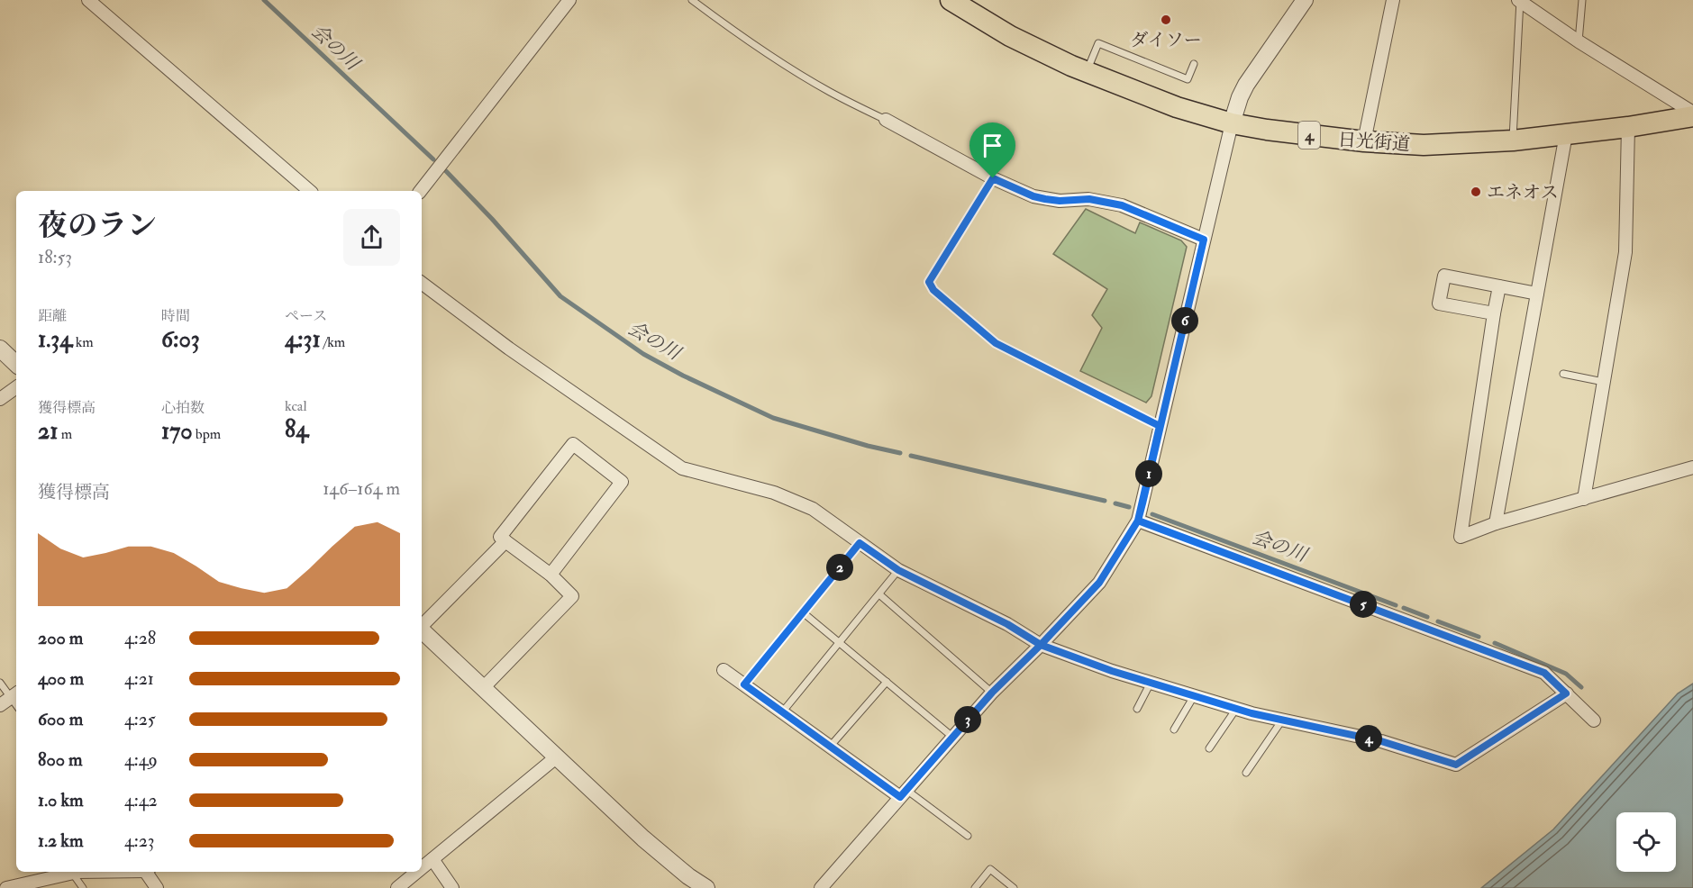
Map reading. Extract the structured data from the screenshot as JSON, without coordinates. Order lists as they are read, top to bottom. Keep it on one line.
{"streets":{"highway":["4","日光街道"]},"water":["会の川"],"places":["ダイソー","エネオス"],"page":{"heading":["夜のラン","18:53"],"stats":[["距離","1.34 km"],["時間","6:03"],["ペース","4:31 /km"],["獲得標高","21 m"],["心拍数","170 bpm"],["kcal","84"]],"pins":["6","1","2","5","3","4"],"chart":["獲得標高","146–164 m"],"list":[{"name":"200 m","note":"4:28"},{"name":"400 m","note":"4:21"},{"name":"600 m","note":"4:25"},{"name":"800 m","note":"4:49"},{"name":"1.0 km","note":"4:42"},{"name":"1.2 km","note":"4:23"}]}}
